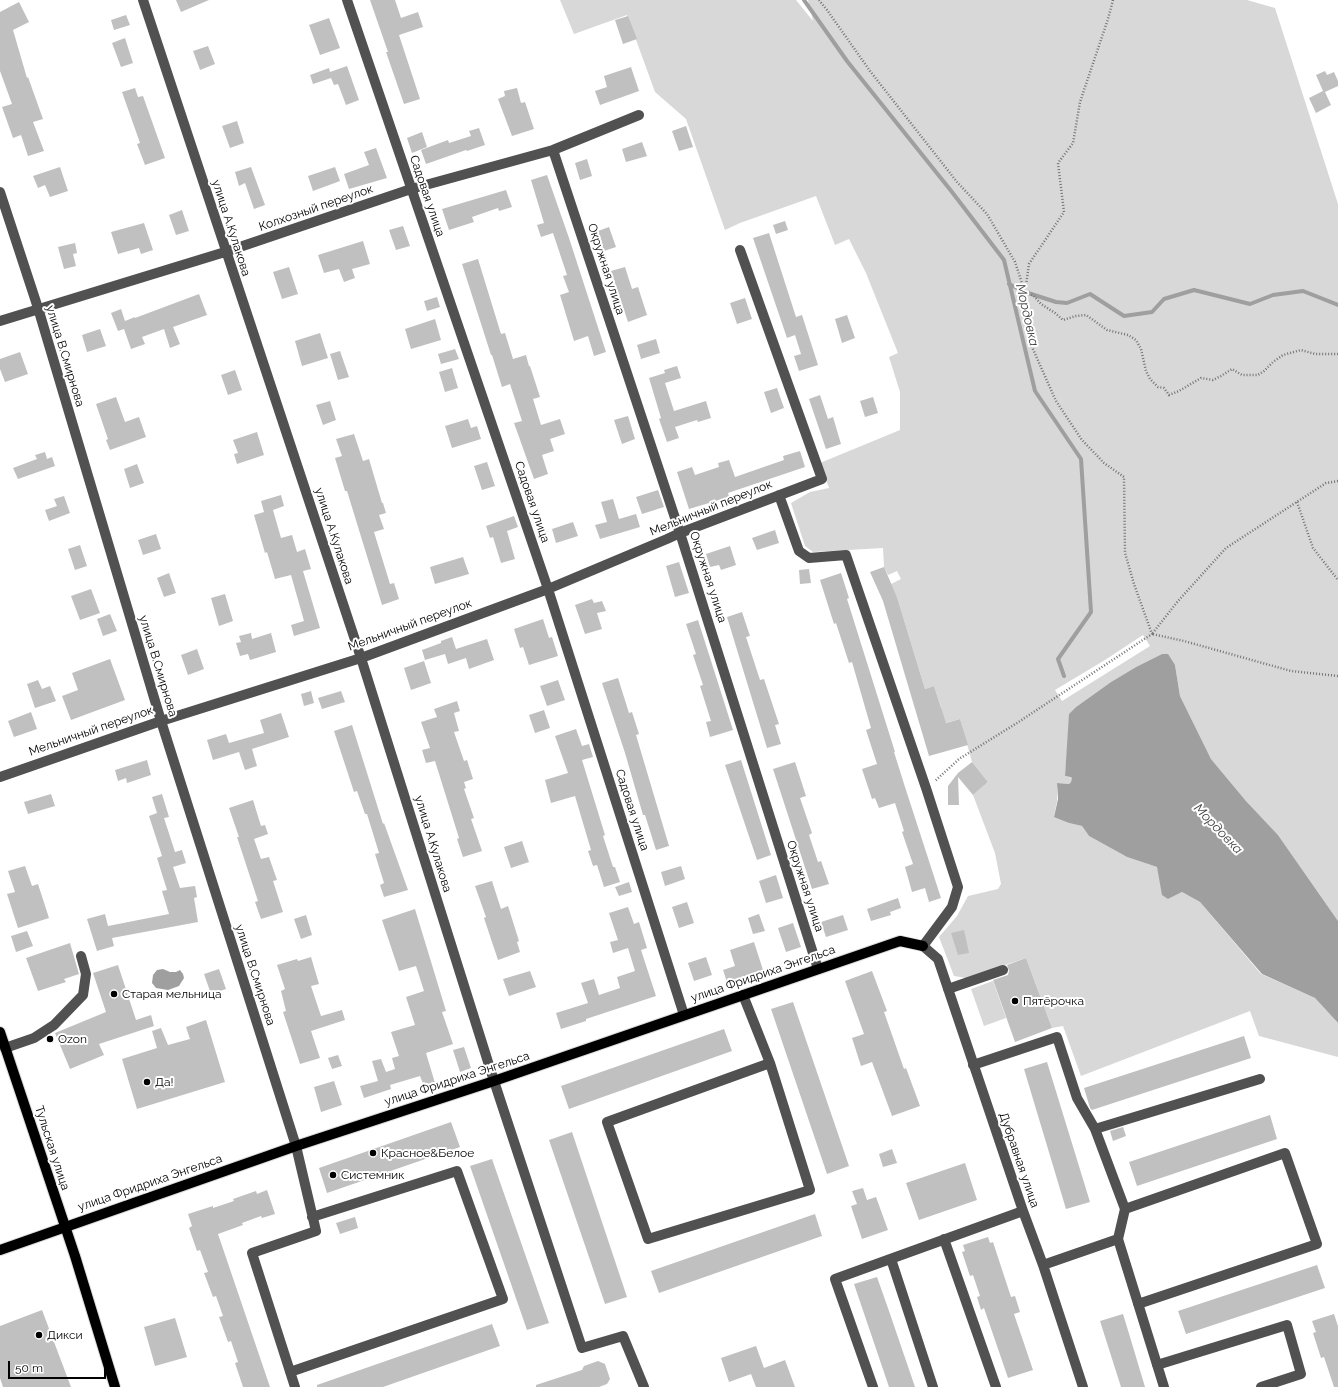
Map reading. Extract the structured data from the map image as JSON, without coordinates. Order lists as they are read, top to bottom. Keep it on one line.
{"streets":{"main road":["улица Фридриха Энгельса","Тульская улица"],"street":["Садовая улица","Колхозный переулок","улица А.Кулакова","Окружная улица","улица В.Смирнова","Мельничный переулок","Дубравная улица"]},"crossings":[["Садовая улица","Колхозный переулок"],["Садовая улица","Мельничный переулок"],["Садовая улица","улица Фридриха Энгельса"],["Колхозный переулок","улица А.Кулакова"],["Колхозный переулок","Окружная улица"],["Колхозный переулок","улица В.Смирнова"],["улица А.Кулакова","Мельничный переулок"],["улица А.Кулакова","улица Фридриха Энгельса"],["Окружная улица","Мельничный переулок"],["Окружная улица","улица Фридриха Энгельса"],["улица В.Смирнова","Мельничный переулок"],["улица В.Смирнова","улица Фридриха Энгельса"],["улица Фридриха Энгельса","Тульская улица"],["улица Фридриха Энгельса","Дубравная улица"]],"water":["Мордовка"],"places":["Старая мельница","Пятёрочка","Ozon","Да!","Красное&Белое","Системник","Дикси"],"scale_bar":"50 m"}
